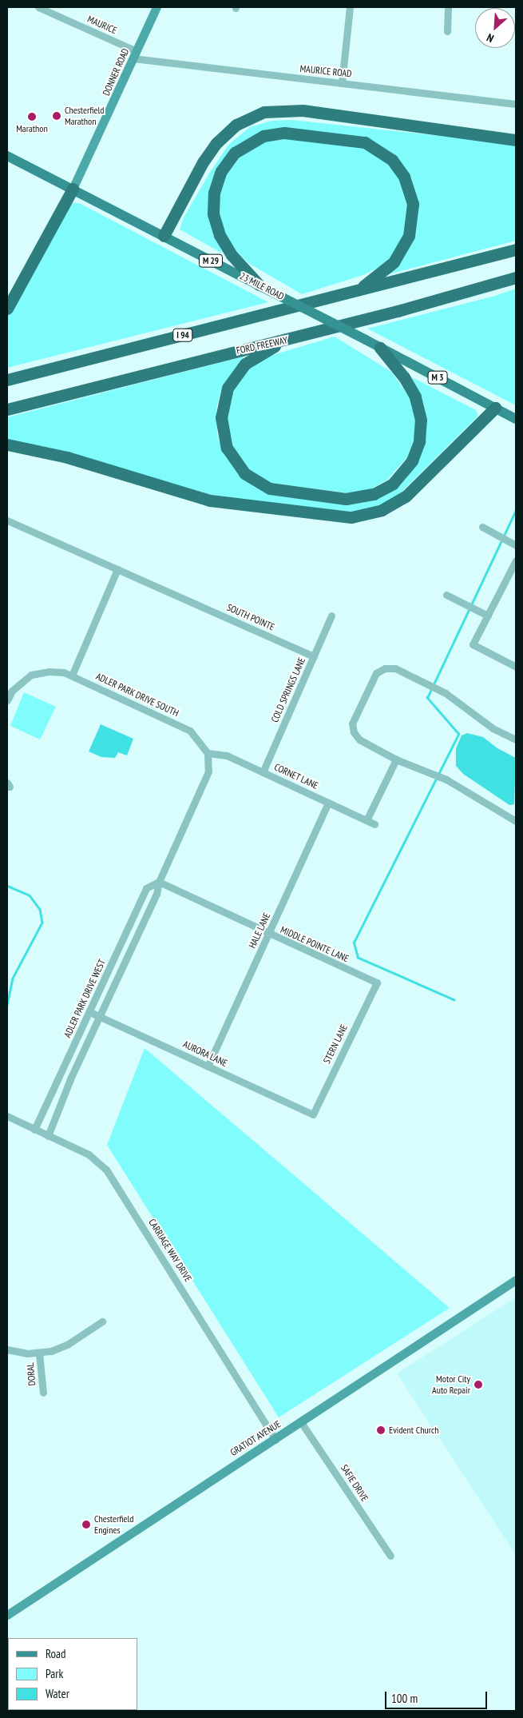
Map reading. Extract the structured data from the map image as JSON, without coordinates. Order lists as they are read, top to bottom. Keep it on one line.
{"streets":{"highway":["I 94","FORD FREEWAY"],"main road":["DONNER ROAD","M 29","23 MILE ROAD","M 3","GRATIOT AVENUE"],"street":["MAURICE","MAURICE ROAD","SOUTH POINTE","COLD SPRINGS LANE","ADLER PARK DRIVE SOUTH","CORNET LANE","HALE LANE","MIDDLE POINTE LANE","ADLER PARK DRIVE WEST","STERN LANE","AURORA LANE","CARRIAGE WAY DRIVE","DORAL","SAFIE DRIVE"]},"crossings":[["MAURICE","MAURICE ROAD"],["MAURICE","DONNER ROAD"],["MAURICE ROAD","DONNER ROAD"],["DONNER ROAD","23 MILE ROAD"],["SOUTH POINTE","COLD SPRINGS LANE"],["COLD SPRINGS LANE","CORNET LANE"],["ADLER PARK DRIVE SOUTH","CORNET LANE"],["ADLER PARK DRIVE SOUTH","ADLER PARK DRIVE WEST"],["CORNET LANE","HALE LANE"],["CORNET LANE","ADLER PARK DRIVE WEST"],["HALE LANE","MIDDLE POINTE LANE"],["HALE LANE","AURORA LANE"],["MIDDLE POINTE LANE","ADLER PARK DRIVE WEST"],["MIDDLE POINTE LANE","STERN LANE"],["ADLER PARK DRIVE WEST","AURORA LANE"],["ADLER PARK DRIVE WEST","CARRIAGE WAY DRIVE"],["STERN LANE","AURORA LANE"],["CARRIAGE WAY DRIVE","GRATIOT AVENUE"],["GRATIOT AVENUE","SAFIE DRIVE"]],"places":["Chesterfield Marathon","Marathon","Motor City Auto Repair","Evident Church","Chesterfield Engines"],"legend":["Road","Park","Water"],"scale_bar":"100 m","north":"bottom left"}
